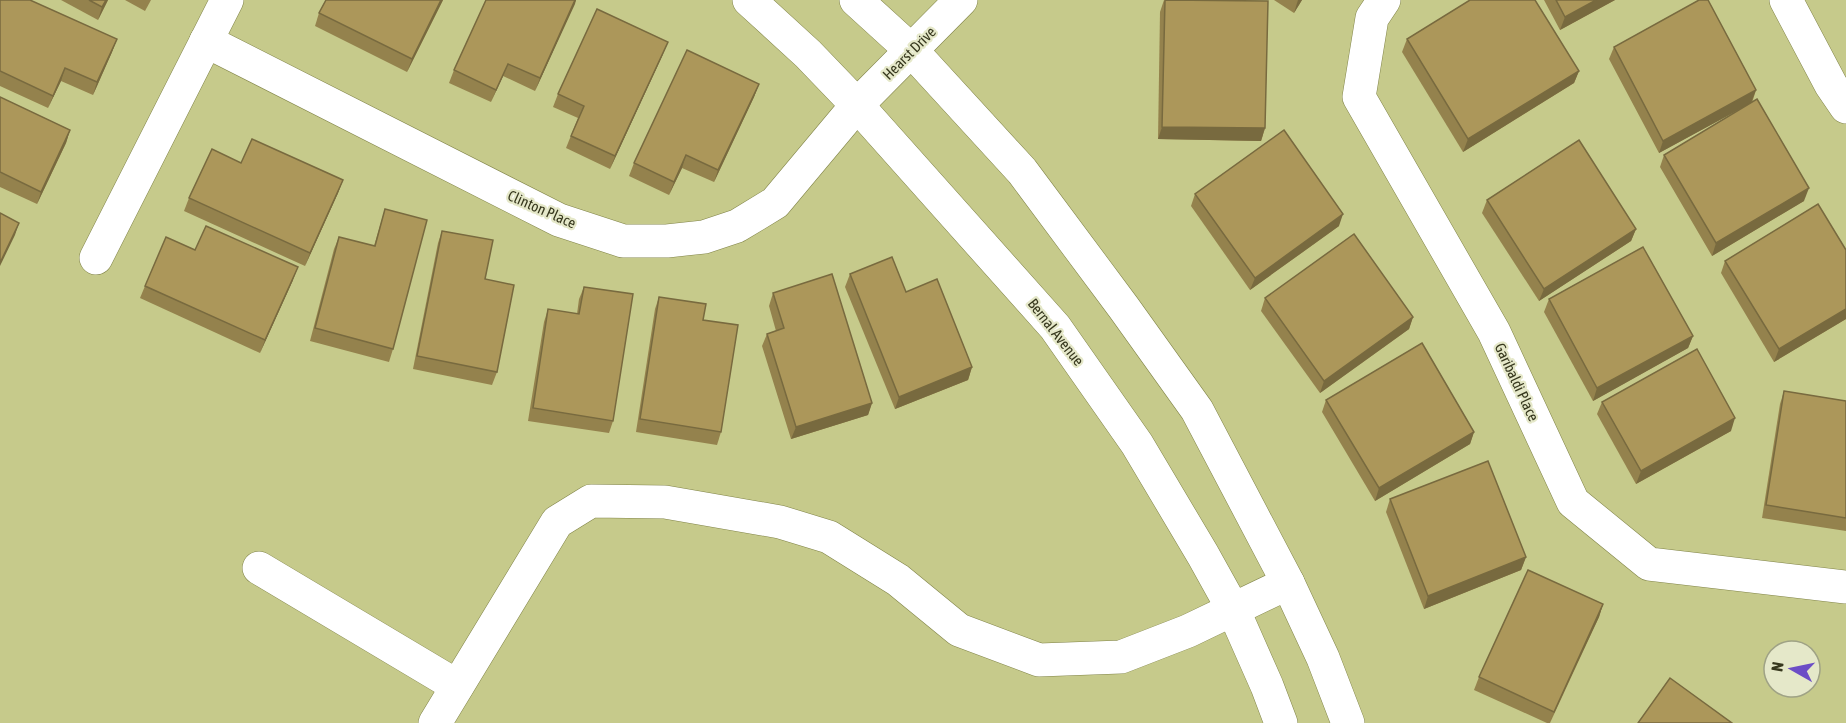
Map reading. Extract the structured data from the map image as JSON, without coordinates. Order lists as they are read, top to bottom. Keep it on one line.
{"streets":{"street":["Hearst Drive","Clinton Place","Bernal Avenue","Garibaldi Place"]},"crossings":[["Hearst Drive","Clinton Place"],["Hearst Drive","Bernal Avenue"],["Clinton Place","Bernal Avenue"]],"north":"left"}
